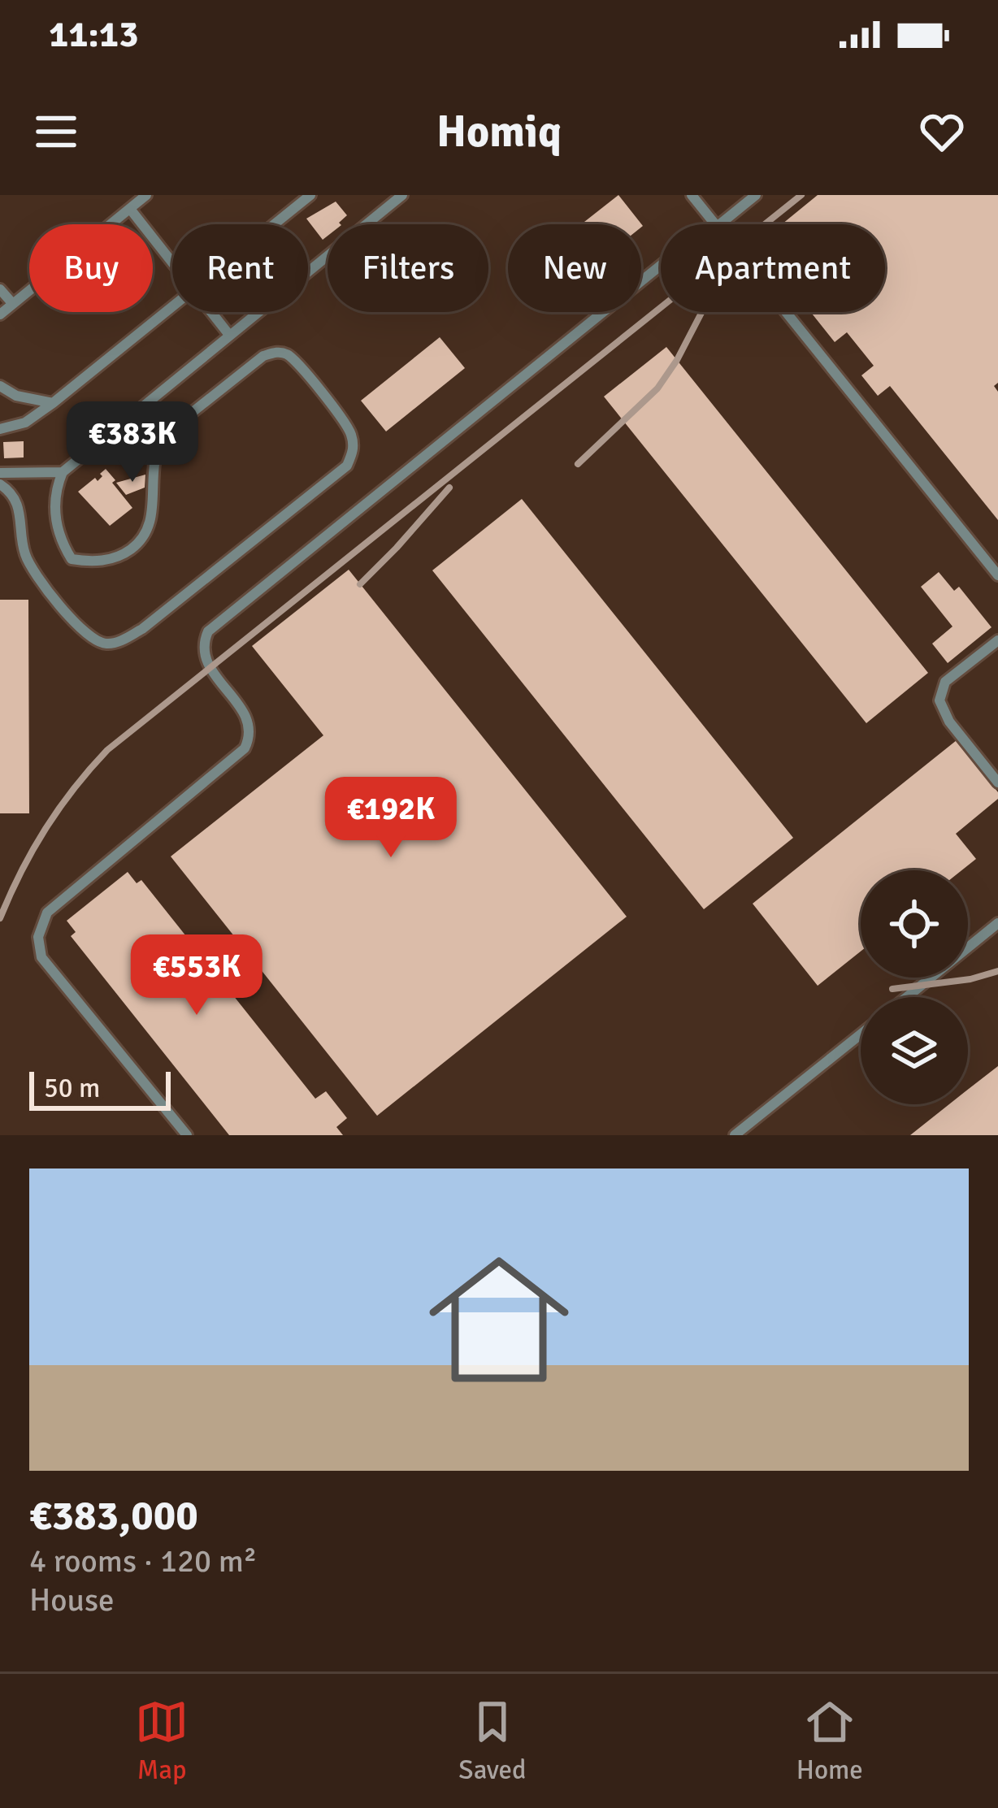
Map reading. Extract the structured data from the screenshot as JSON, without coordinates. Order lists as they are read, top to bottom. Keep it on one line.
{"scale_bar":"50 m","page":{"status":"11:13","header":"Homiq","chip":["Buy","Rent","Filters","New","Apartment"],"price":["€383K","€192K","€553K"],"scale":"50 m","list":[{"name":"€383,000","note":"4 rooms · 120 m² · House"}],"tabs":["Map","Saved","Home"]}}
